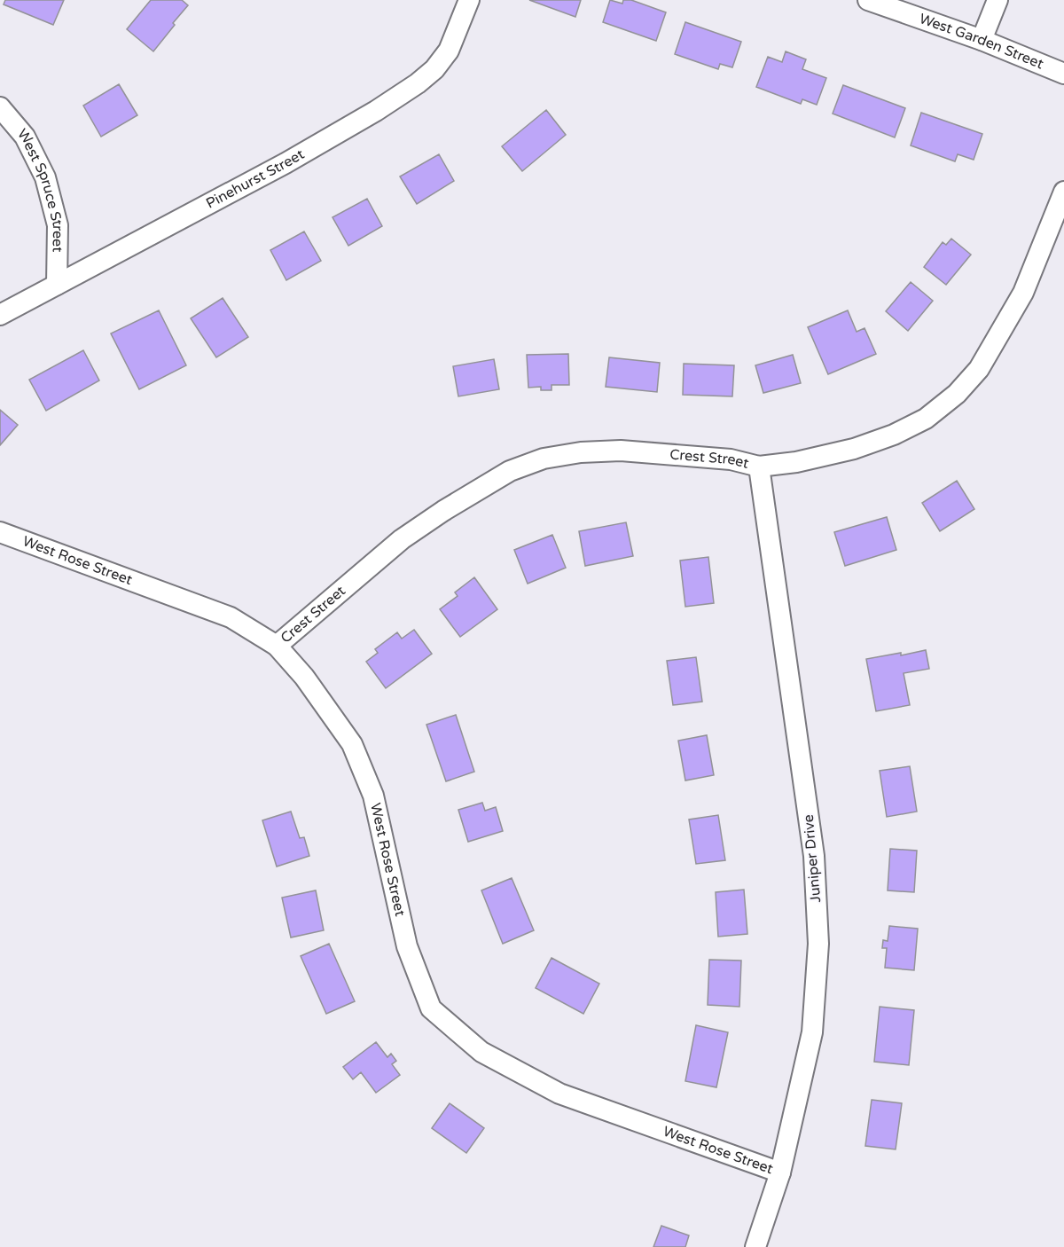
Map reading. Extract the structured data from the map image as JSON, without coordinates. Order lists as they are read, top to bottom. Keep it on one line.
{"streets":{"street":["West Garden Street","Pinehurst Street","West Spruce Street","Crest Street","West Rose Street","Juniper Drive"]},"crossings":[["Pinehurst Street","West Spruce Street"],["Crest Street","West Rose Street"],["Crest Street","Juniper Drive"],["West Rose Street","Juniper Drive"]]}
